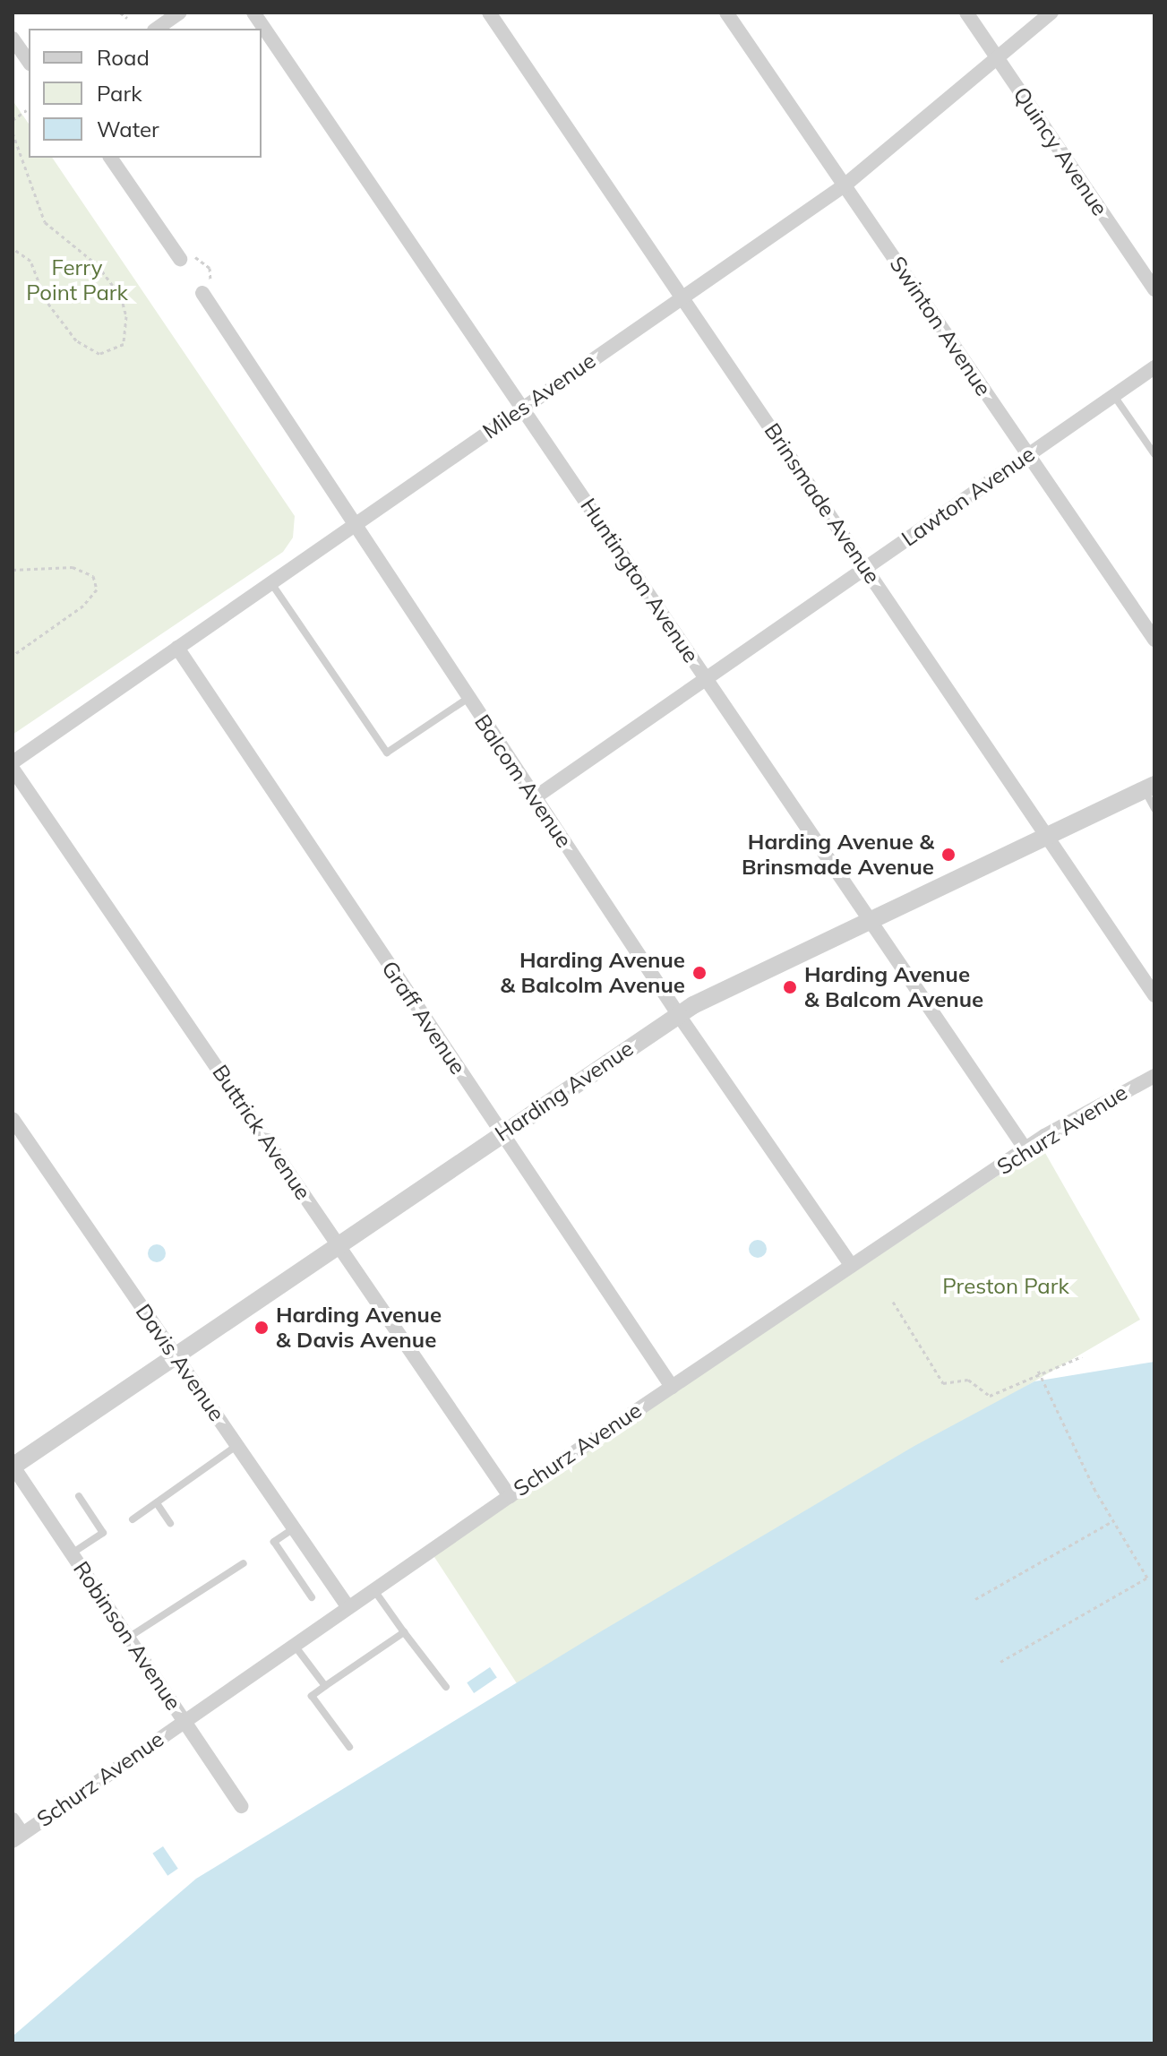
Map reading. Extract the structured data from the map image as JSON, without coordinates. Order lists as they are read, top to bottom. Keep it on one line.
{"streets":{"street":["Quincy Avenue","Swinton Avenue","Miles Avenue","Lawton Avenue","Brinsmade Avenue","Huntington Avenue","Balcom Avenue","Graff Avenue","Harding Avenue","Schurz Avenue","Buttrick Avenue","Davis Avenue","Robinson Avenue"]},"crossings":[["Quincy Avenue","Miles Avenue"],["Swinton Avenue","Miles Avenue"],["Swinton Avenue","Lawton Avenue"],["Miles Avenue","Brinsmade Avenue"],["Miles Avenue","Huntington Avenue"],["Miles Avenue","Balcom Avenue"],["Miles Avenue","Graff Avenue"],["Lawton Avenue","Brinsmade Avenue"],["Lawton Avenue","Huntington Avenue"],["Lawton Avenue","Balcom Avenue"],["Brinsmade Avenue","Harding Avenue"],["Huntington Avenue","Harding Avenue"],["Huntington Avenue","Schurz Avenue"],["Balcom Avenue","Harding Avenue"],["Balcom Avenue","Schurz Avenue"],["Graff Avenue","Harding Avenue"],["Graff Avenue","Schurz Avenue"],["Harding Avenue","Buttrick Avenue"],["Harding Avenue","Davis Avenue"],["Harding Avenue","Robinson Avenue"],["Schurz Avenue","Buttrick Avenue"],["Schurz Avenue","Davis Avenue"],["Schurz Avenue","Robinson Avenue"]],"parks":["Ferry Point Park","Preston Park"],"places":["Harding Avenue & Brinsmade Avenue","Harding Avenue & Balcolm Avenue","Harding Avenue & Balcom Avenue","Harding Avenue & Davis Avenue"],"legend":["Road","Park","Water"]}
